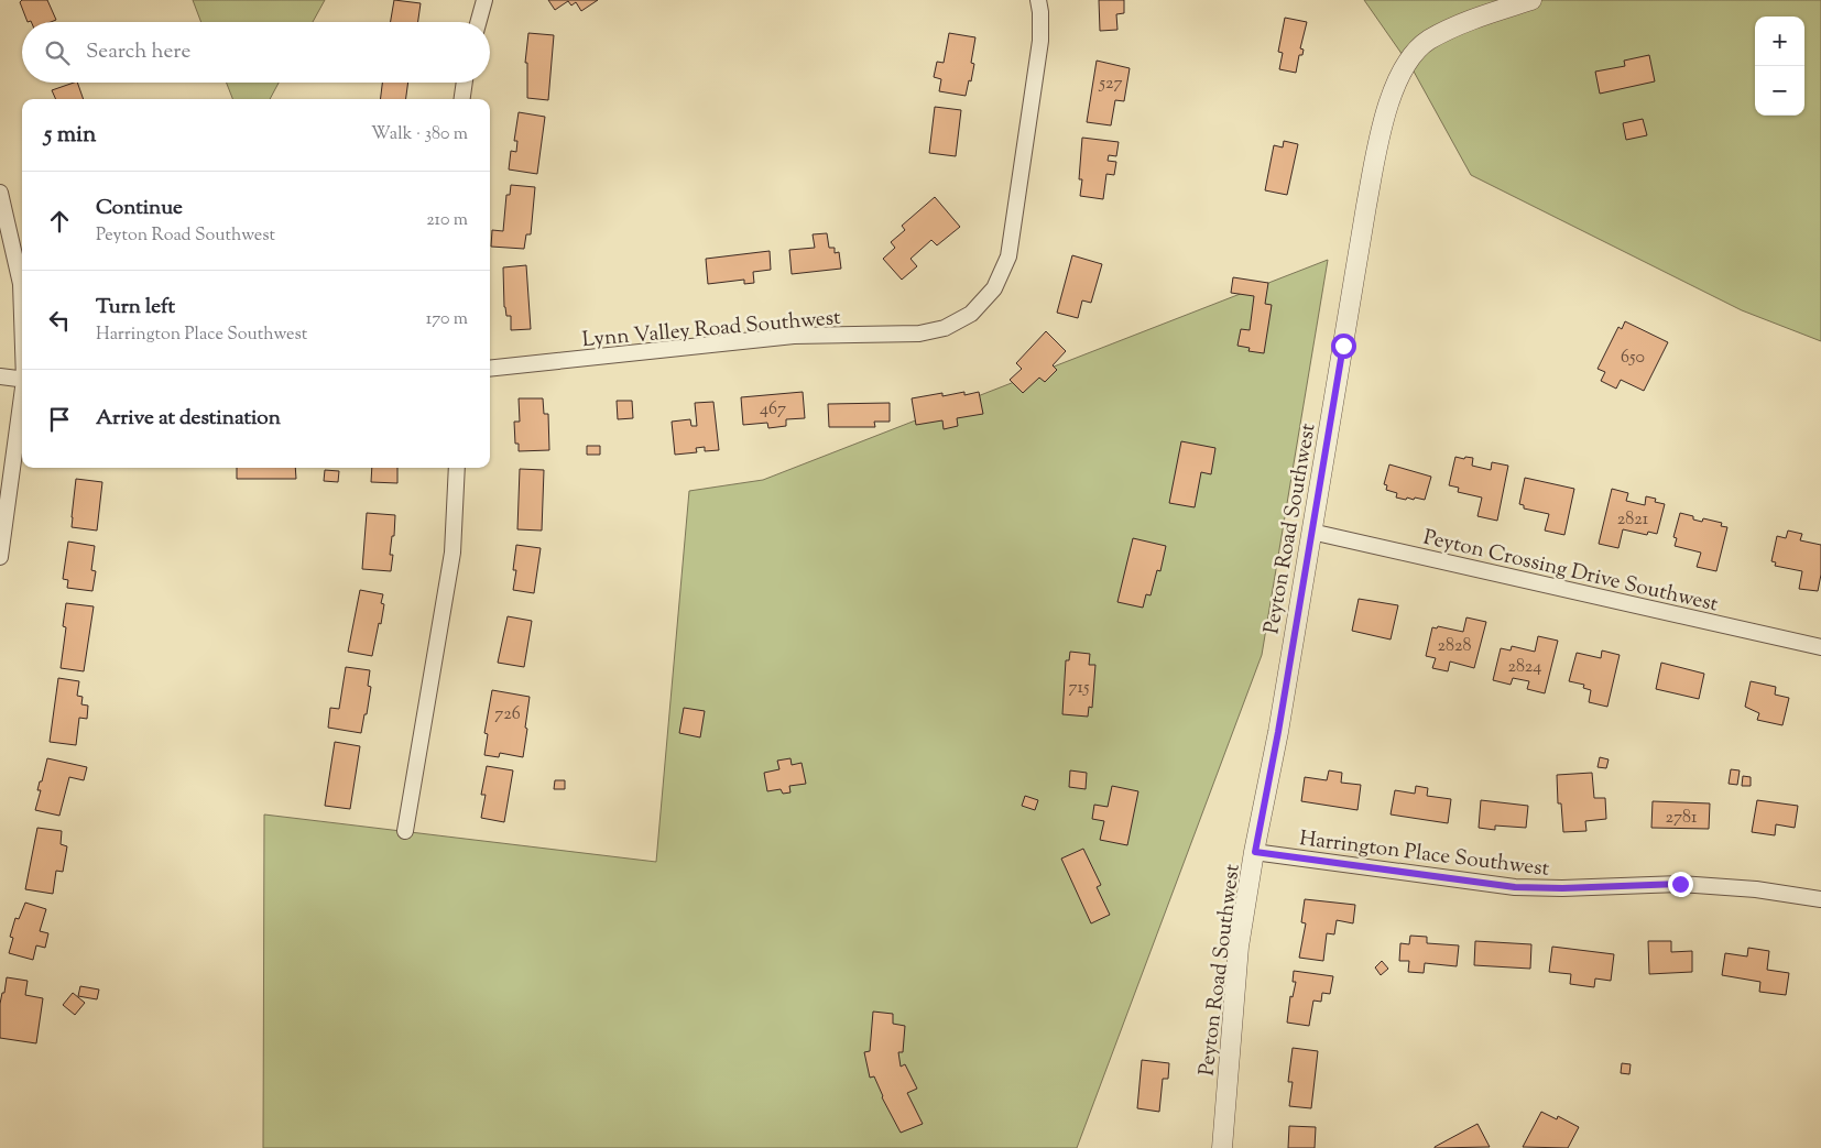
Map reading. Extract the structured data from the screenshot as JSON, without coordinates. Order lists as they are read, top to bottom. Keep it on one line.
{"streets":{"street":["Lynn Valley Road Southwest","Peyton Road Southwest","Peyton Crossing Drive Southwest","Harrington Place Southwest"]},"crossings":[["Peyton Road Southwest","Peyton Crossing Drive Southwest"],["Peyton Road Southwest","Harrington Place Southwest"]],"house_numbers":["527","650","467","2821","2828","2824","715","726","2781"],"page":{"map_buttons":["+","−"],"search":"Search here","heading":["5 min","Walk · 380 m"],"list":[["Continue","Peyton Road Southwest","210 m"],["Turn left","Harrington Place Southwest","170 m"],"Arrive at destination"]}}
